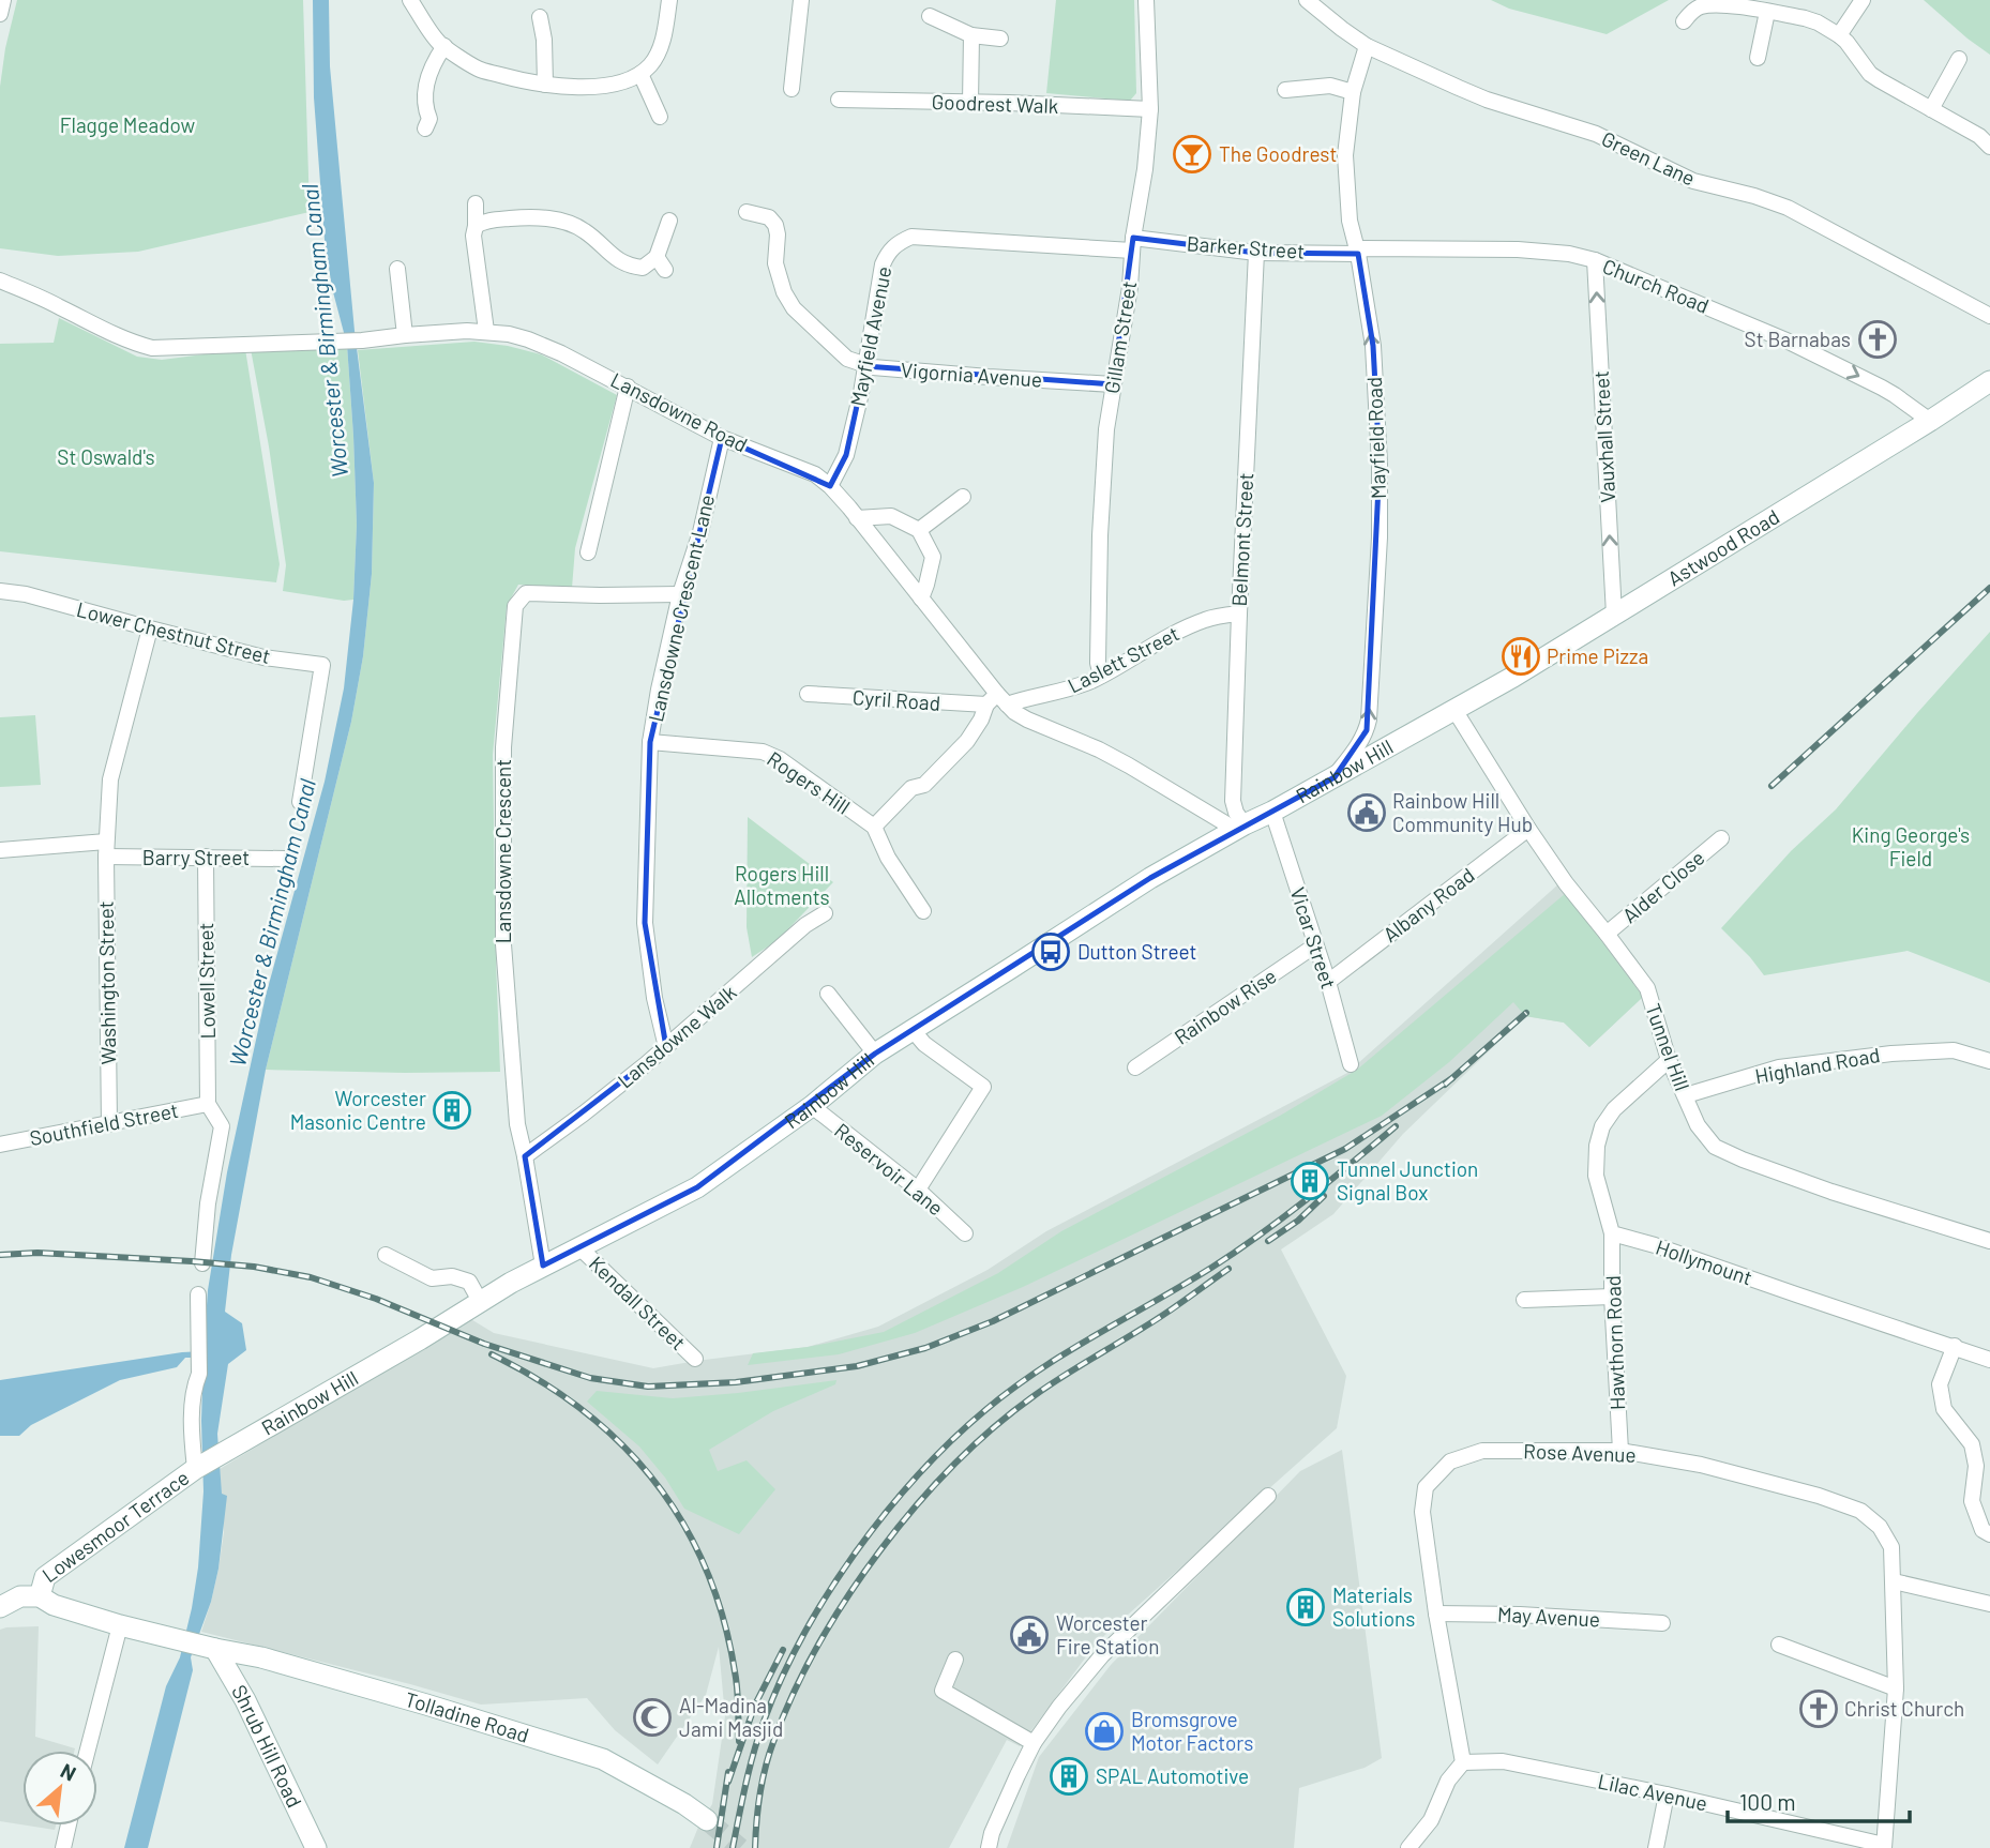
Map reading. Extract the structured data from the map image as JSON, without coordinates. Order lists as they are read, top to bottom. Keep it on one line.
{"streets":{"main road":["Astwood Road","Rainbow Hill","Lowesmoor Terrace","Tolladine Road","Shrub Hill Road"],"street":["Goodrest Walk","Green Lane","Barker Street","Church Road","Mayfield Avenue","Gillam Street","Vigornia Avenue","Lansdowne Road","Vauxhall Street","Mayfield Road","Belmont Street","Lansdowne Crescent Lane","Lower Chestnut Street","Laslett Street","Cyril Road","Rogers Hill","Lansdowne Crescent","Barry Street","Alder Close","Albany Road","Vicar Street","Lowell Street","Washington Street","Rainbow Rise","Lansdowne Walk","Tunnel Hill","Highland Road","Southfield Street","Reservoir Lane","Hollymount","Kendall Street","Hawthorn Road","Rose Avenue","May Avenue","Lilac Avenue"]},"crossings":[["Goodrest Walk","Gillam Street"],["Green Lane","Mayfield Road"],["Barker Street","Church Road"],["Barker Street","Mayfield Avenue"],["Barker Street","Gillam Street"],["Barker Street","Mayfield Road"],["Barker Street","Belmont Street"],["Church Road","Vauxhall Street"],["Church Road","Mayfield Road"],["Church Road","Astwood Road"],["Mayfield Avenue","Gillam Street"],["Mayfield Avenue","Vigornia Avenue"],["Mayfield Avenue","Lansdowne Road"],["Gillam Street","Vigornia Avenue"],["Gillam Street","Laslett Street"],["Lansdowne Road","Belmont Street"],["Lansdowne Road","Lansdowne Crescent Lane"],["Lansdowne Road","Laslett Street"],["Lansdowne Road","Cyril Road"],["Lansdowne Road","Rainbow Hill"],["Vauxhall Street","Astwood Road"],["Mayfield Road","Rainbow Hill"],["Belmont Street","Laslett Street"],["Belmont Street","Rainbow Hill"],["Astwood Road","Rainbow Hill"],["Astwood Road","Tunnel Hill"],["Lansdowne Crescent Lane","Rogers Hill"],["Lansdowne Crescent Lane","Lansdowne Crescent"],["Lansdowne Crescent Lane","Lansdowne Walk"],["Lower Chestnut Street","Washington Street"],["Laslett Street","Cyril Road"],["Rainbow Hill","Lansdowne Crescent"],["Rainbow Hill","Vicar Street"],["Rainbow Hill","Tunnel Hill"],["Rainbow Hill","Reservoir Lane"],["Rainbow Hill","Kendall Street"],["Rainbow Hill","Lowesmoor Terrace"],["Lansdowne Crescent","Lansdowne Walk"],["Barry Street","Lowell Street"],["Barry Street","Washington Street"],["Alder Close","Tunnel Hill"],["Albany Road","Vicar Street"],["Albany Road","Tunnel Hill"],["Vicar Street","Rainbow Rise"],["Lowell Street","Southfield Street"],["Washington Street","Southfield Street"],["Tunnel Hill","Highland Road"],["Hollymount","Hawthorn Road"],["Hawthorn Road","Rose Avenue"],["Rose Avenue","May Avenue"],["Rose Avenue","Lilac Avenue"],["Lowesmoor Terrace","Tolladine Road"],["Tolladine Road","Shrub Hill Road"]],"one_way":["Church Road","Vauxhall Street","Mayfield Road"],"water":["Worcester & Birmingham Canal"],"parks":["Flagge Meadow","St Oswald's","King George's Field","Rogers Hill Allotments"],"places":{"bar":["The Goodrest"],"church":["St Barnabas","Christ Church"],"restaurant":["Prime Pizza"],"public building":["Rainbow Hill Community Hub","Worcester Fire Station"],"bus stop":["Dutton Street"],"building":["Worcester Masonic Centre","Tunnel Junction Signal Box","Materials Solutions","SPAL Automotive"],"mosque":["Al-Madina Jami Masjid"],"shop":["Bromsgrove Motor Factors"]},"scale_bar":"100 m","north":"top right"}
